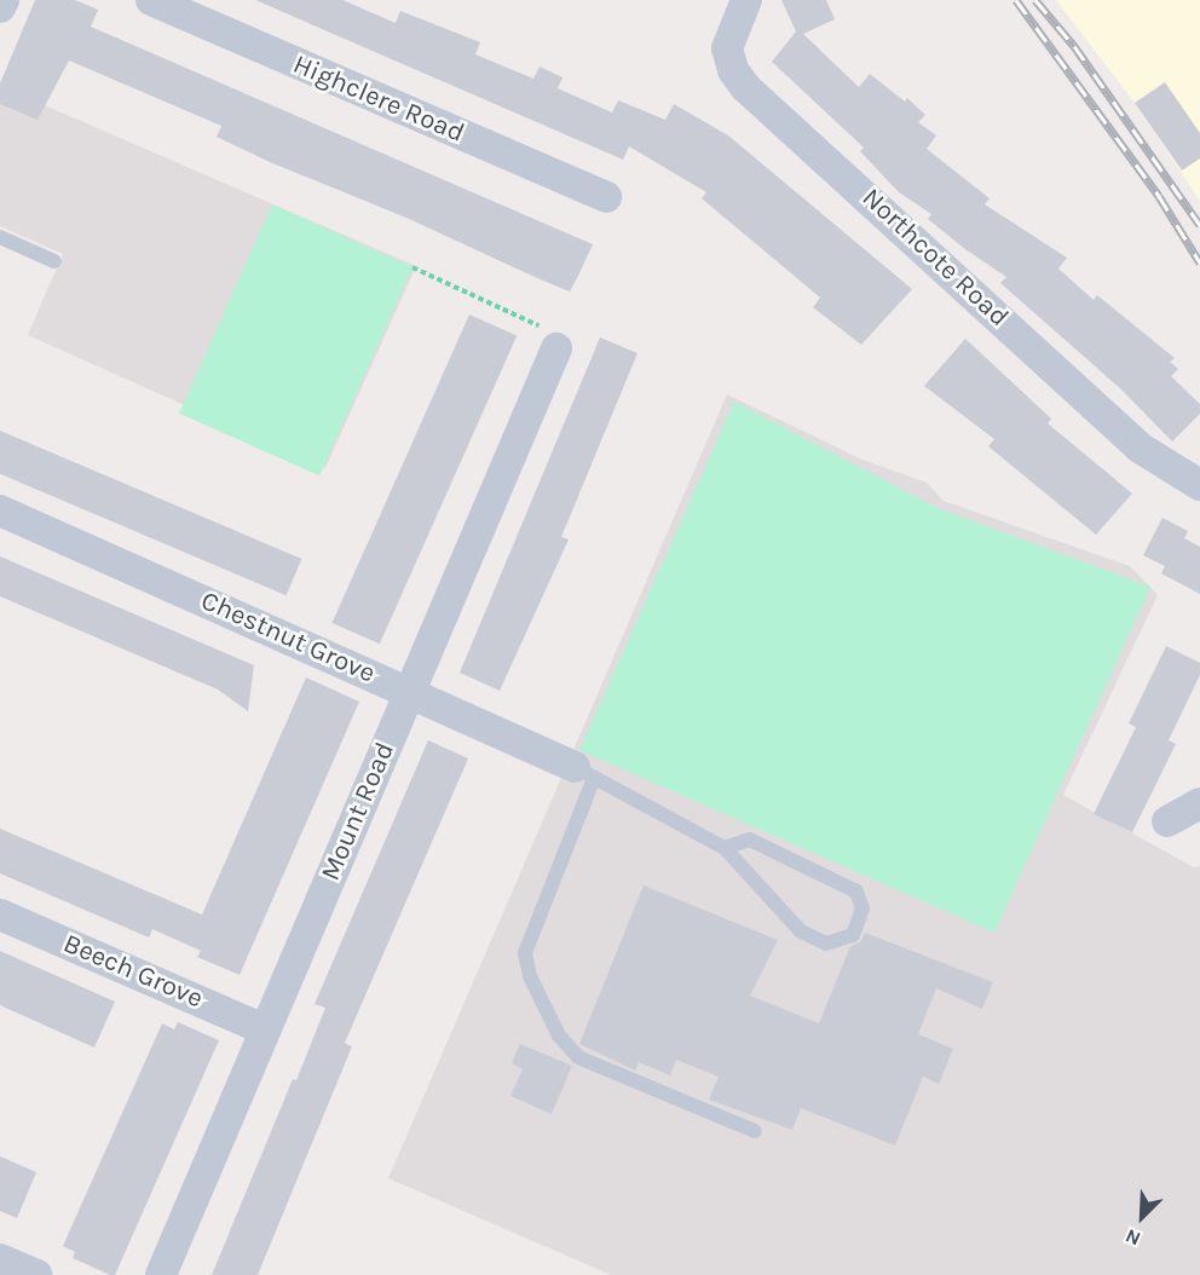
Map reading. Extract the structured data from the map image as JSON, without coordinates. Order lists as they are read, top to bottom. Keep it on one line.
{"streets":{"street":["Highclere Road","Northcote Road","Chestnut Grove","Mount Road","Beech Grove"]},"crossings":[["Chestnut Grove","Mount Road"],["Mount Road","Beech Grove"]],"north":"bottom left"}
